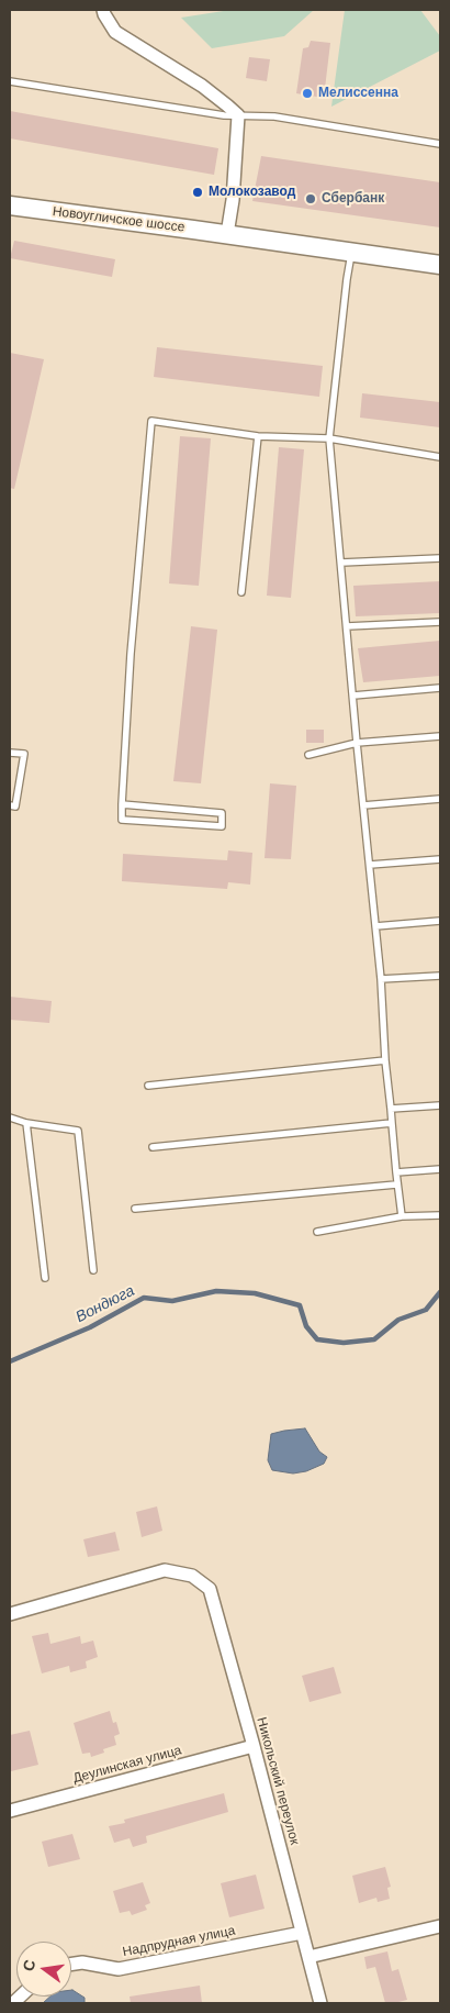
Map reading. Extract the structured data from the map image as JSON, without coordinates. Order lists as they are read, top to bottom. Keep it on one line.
{"streets":{"main road":["Новоугличское шоссе"],"street":["Деулинская улица","Никольский переулок","Надпрудная улица"]},"crossings":[["Деулинская улица","Никольский переулок"],["Никольский переулок","Надпрудная улица"]],"water":["Вондюга"],"places":["Мелиссенна","Молокозавод","Сбербанк"],"north":"left"}
